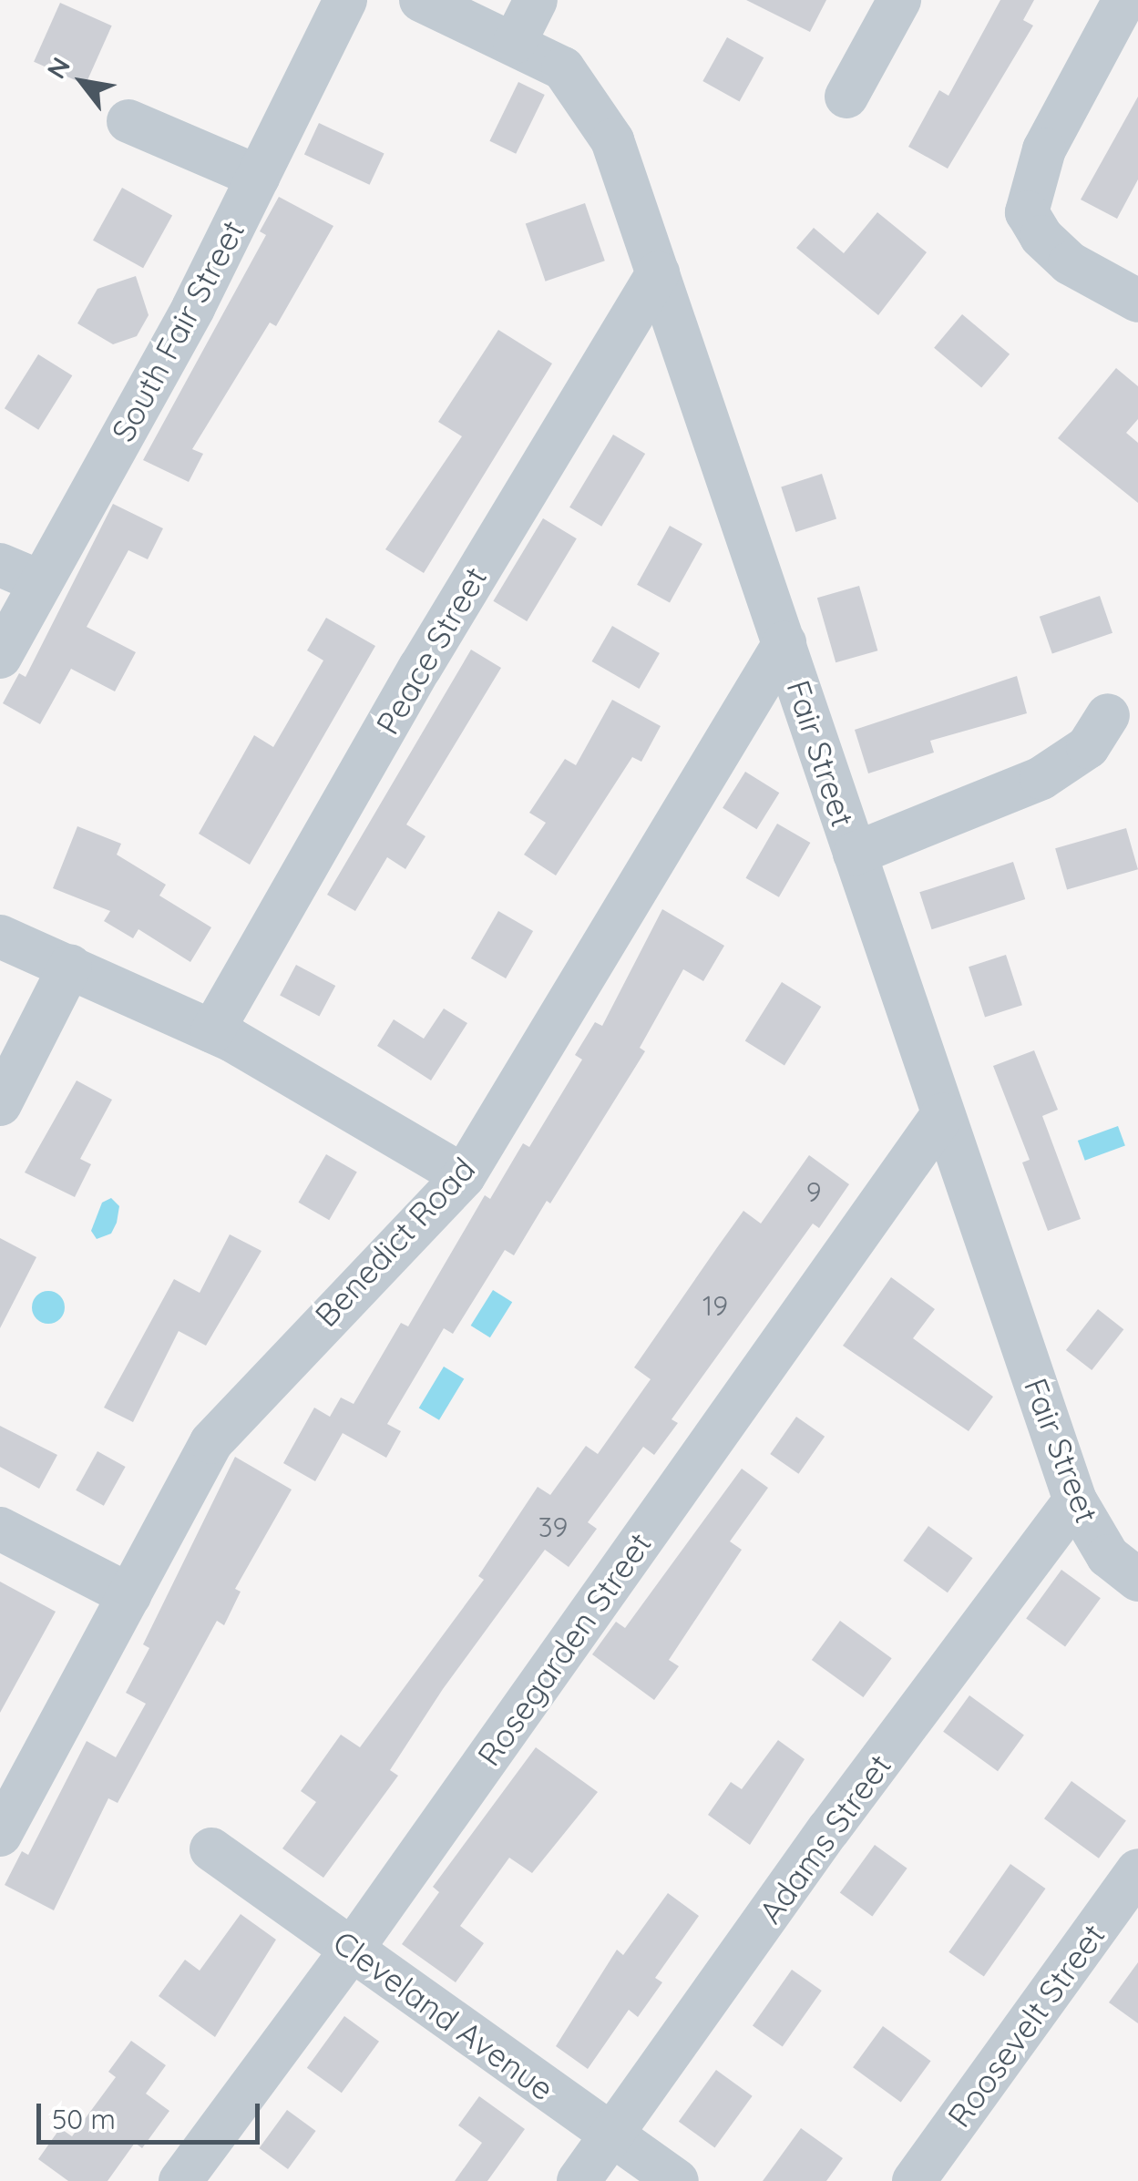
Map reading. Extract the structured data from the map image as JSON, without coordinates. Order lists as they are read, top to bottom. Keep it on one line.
{"streets":{"street":["South Fair Street","Peace Street","Fair Street","Benedict Road","Rosegarden Street","Adams Street","Cleveland Avenue","Roosevelt Street"]},"crossings":[["Peace Street","Fair Street"],["Fair Street","Benedict Road"],["Fair Street","Rosegarden Street"],["Fair Street","Adams Street"],["Rosegarden Street","Cleveland Avenue"],["Adams Street","Cleveland Avenue"]],"house_numbers":["9","19","39"],"scale_bar":"50 m","north":"top left"}
